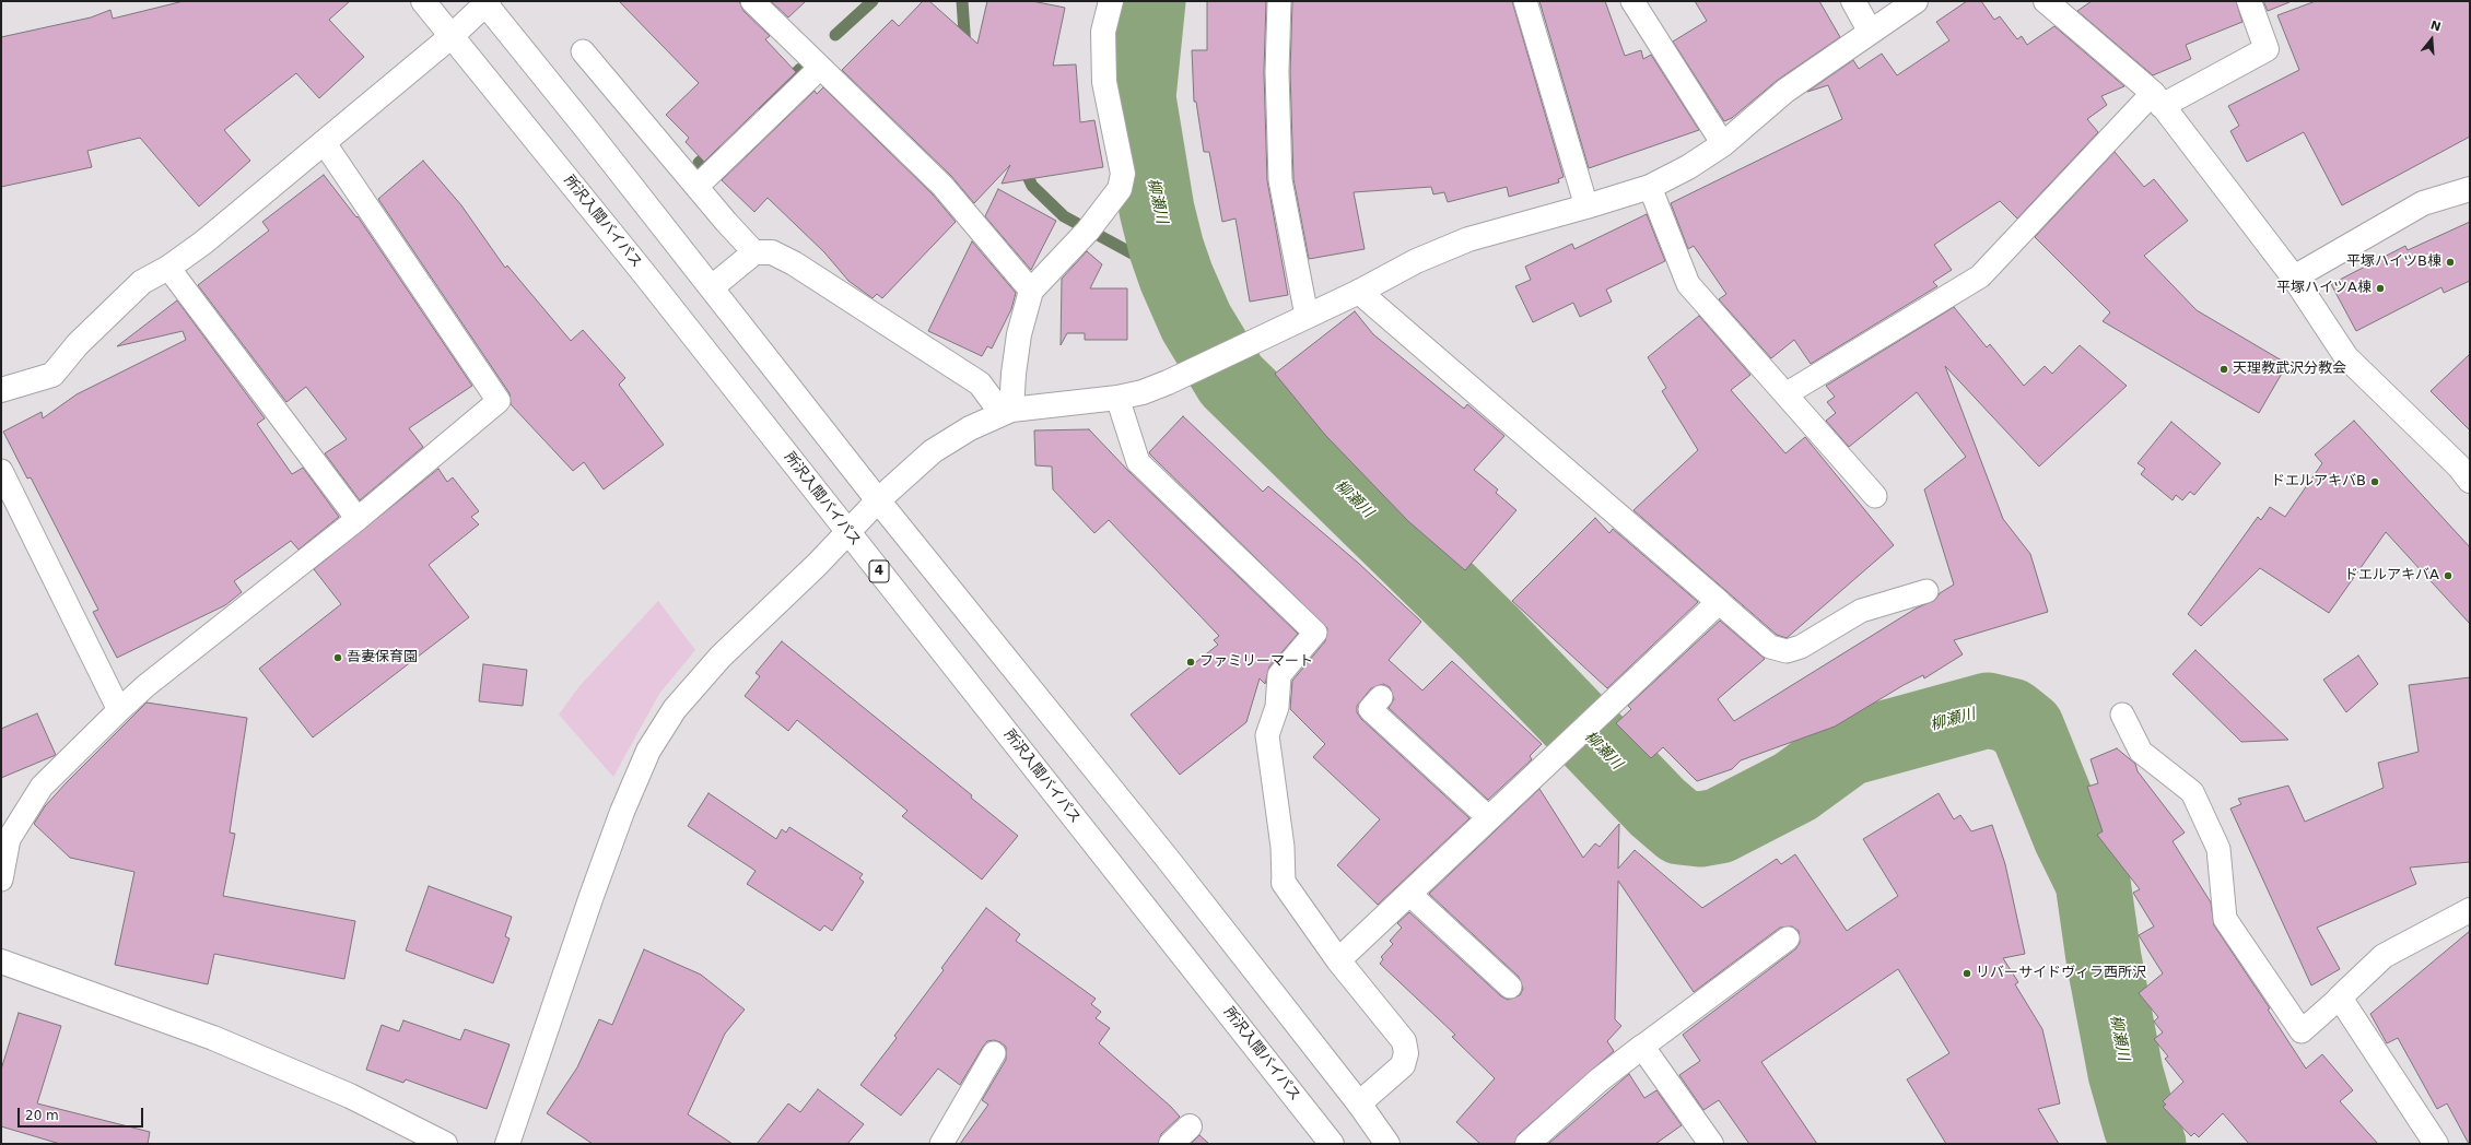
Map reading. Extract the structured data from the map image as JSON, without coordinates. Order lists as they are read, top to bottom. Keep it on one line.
{"streets":{"street":["所沢入間バイパス","4"]},"water":["柳瀬川"],"places":["平塚ハイツB棟","平塚ハイツA棟","天理教武沢分教会","ドエルアキバB","ドエルアキバA","吾妻保育園","ファミリーマート","リバーサイドヴィラ西所沢"],"scale_bar":"20 m","north":"top"}
